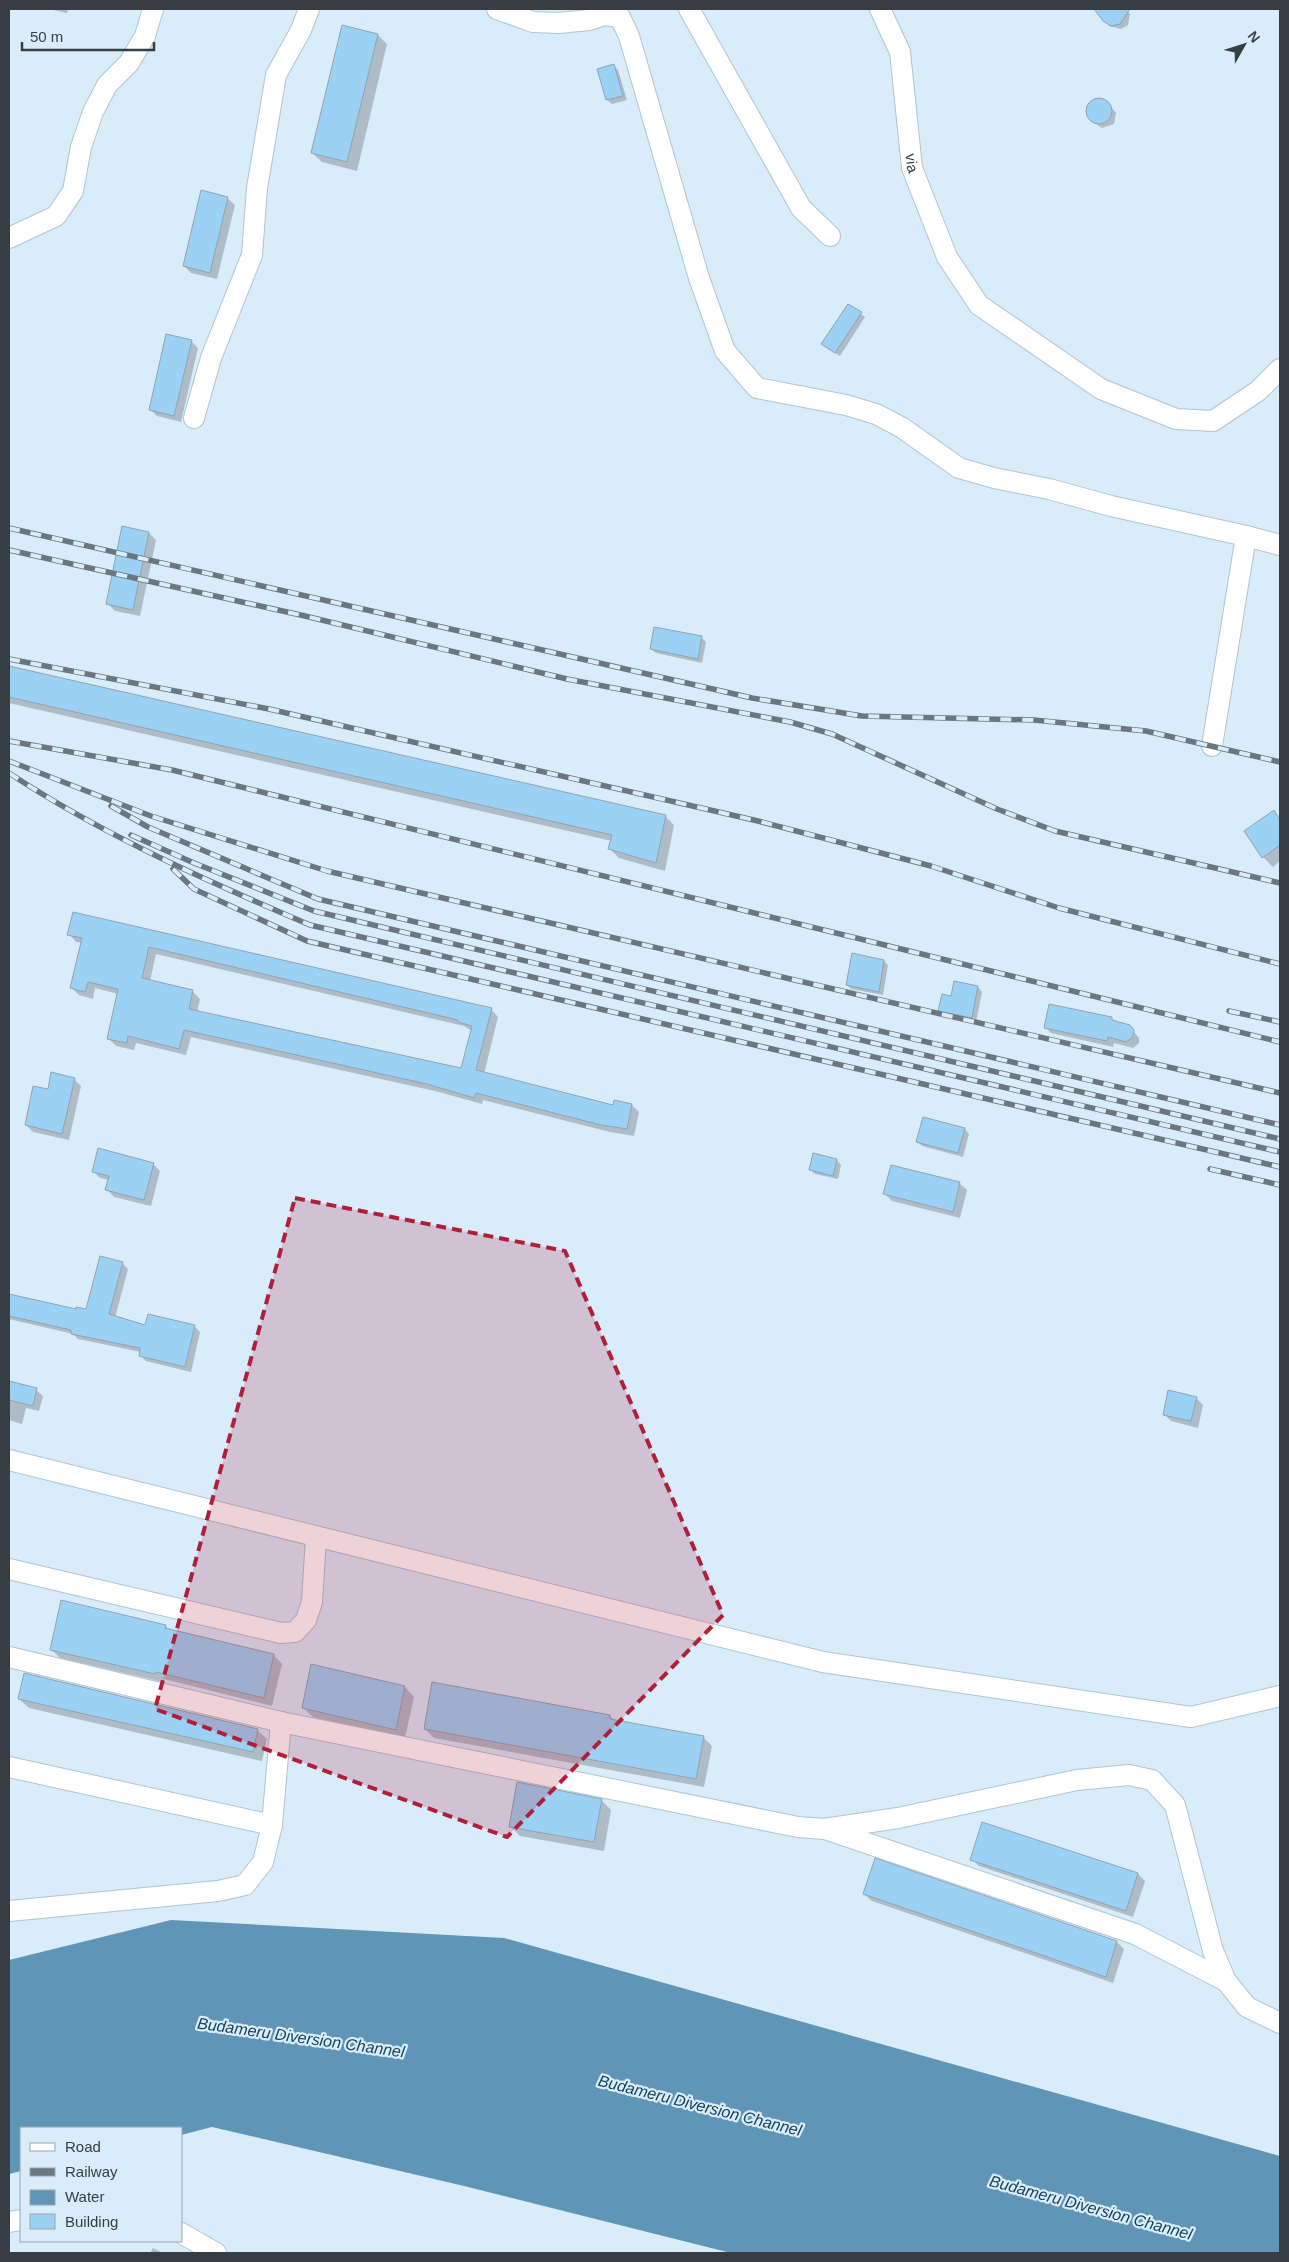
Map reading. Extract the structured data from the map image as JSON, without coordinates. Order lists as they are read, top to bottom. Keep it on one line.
{"streets":{"street":["via"]},"water":["Budameru Diversion Channel"],"legend":["Road","Railway","Water","Building"],"scale_bar":"50 m","north":"top right"}
